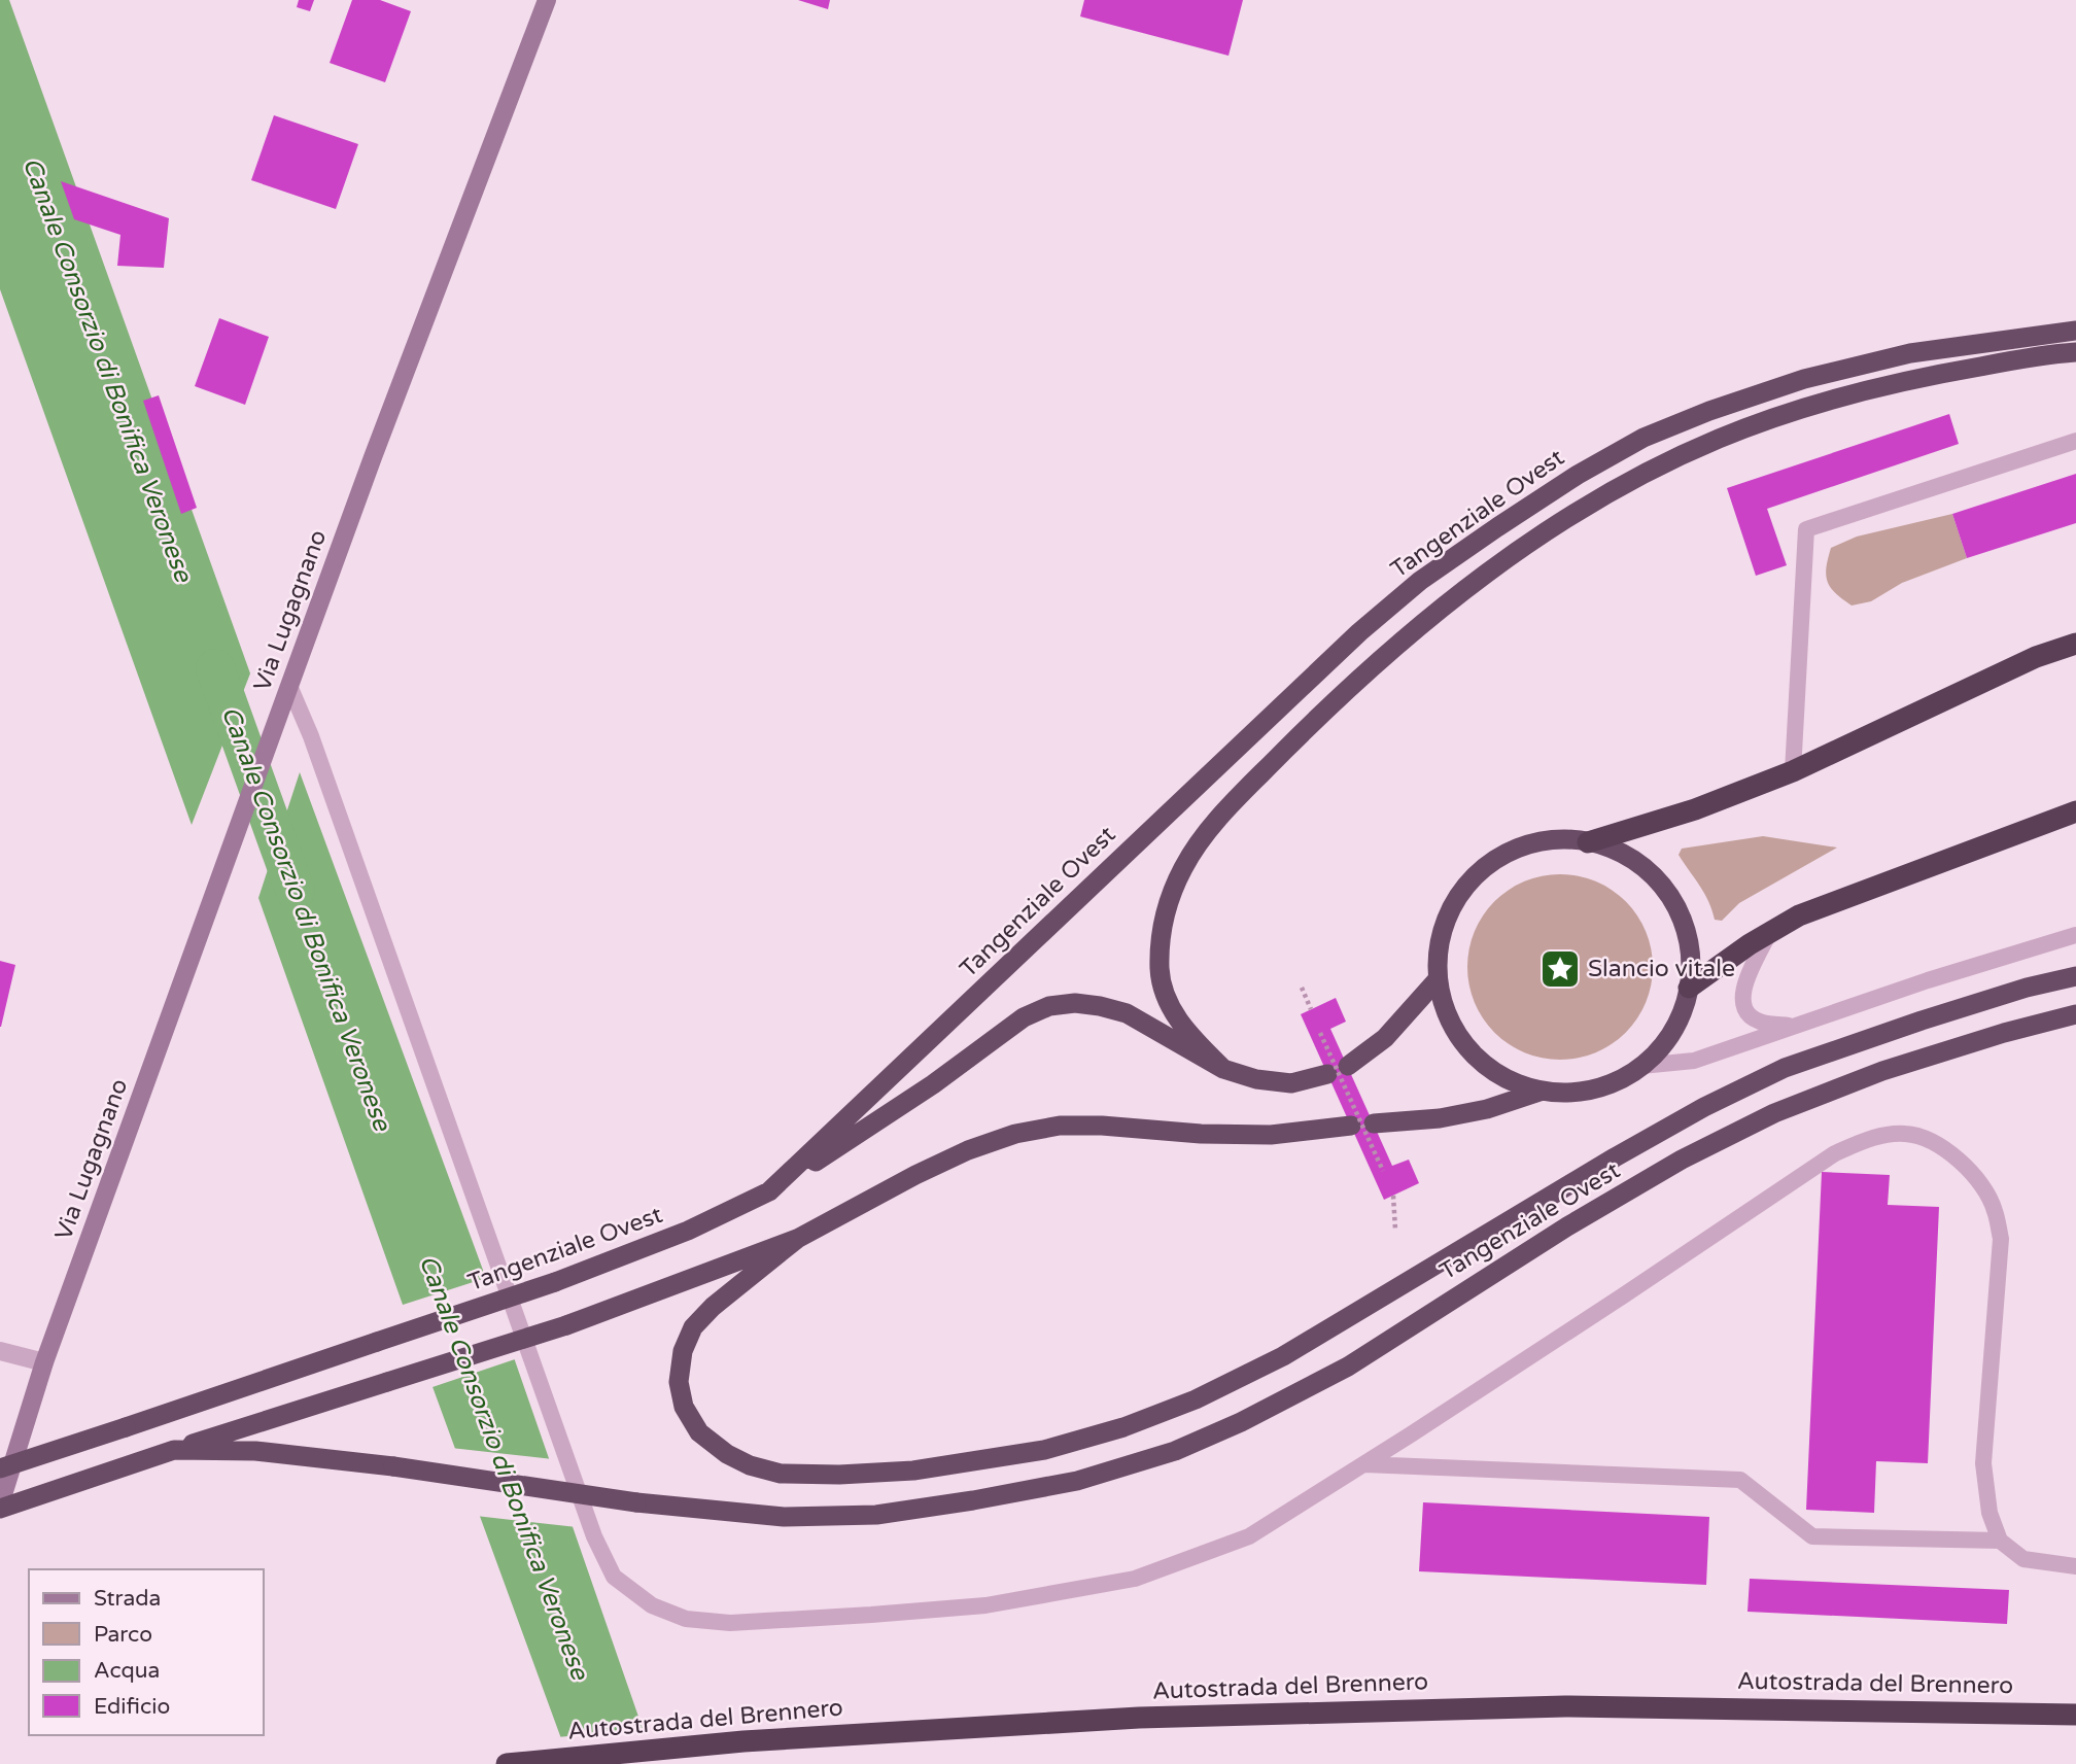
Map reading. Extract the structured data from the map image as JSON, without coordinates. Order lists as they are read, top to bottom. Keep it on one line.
{"streets":{"highway":["Tangenziale Ovest","Autostrada del Brennero"],"main road":["Via Lugagnano"]},"crossings":[["Tangenziale Ovest","Via Lugagnano"]],"water":["Canale Consorzio di Bonifica Veronese"],"places":{"place":["Slancio vitale"]},"legend":["Strada","Parco","Acqua","Edificio"]}
